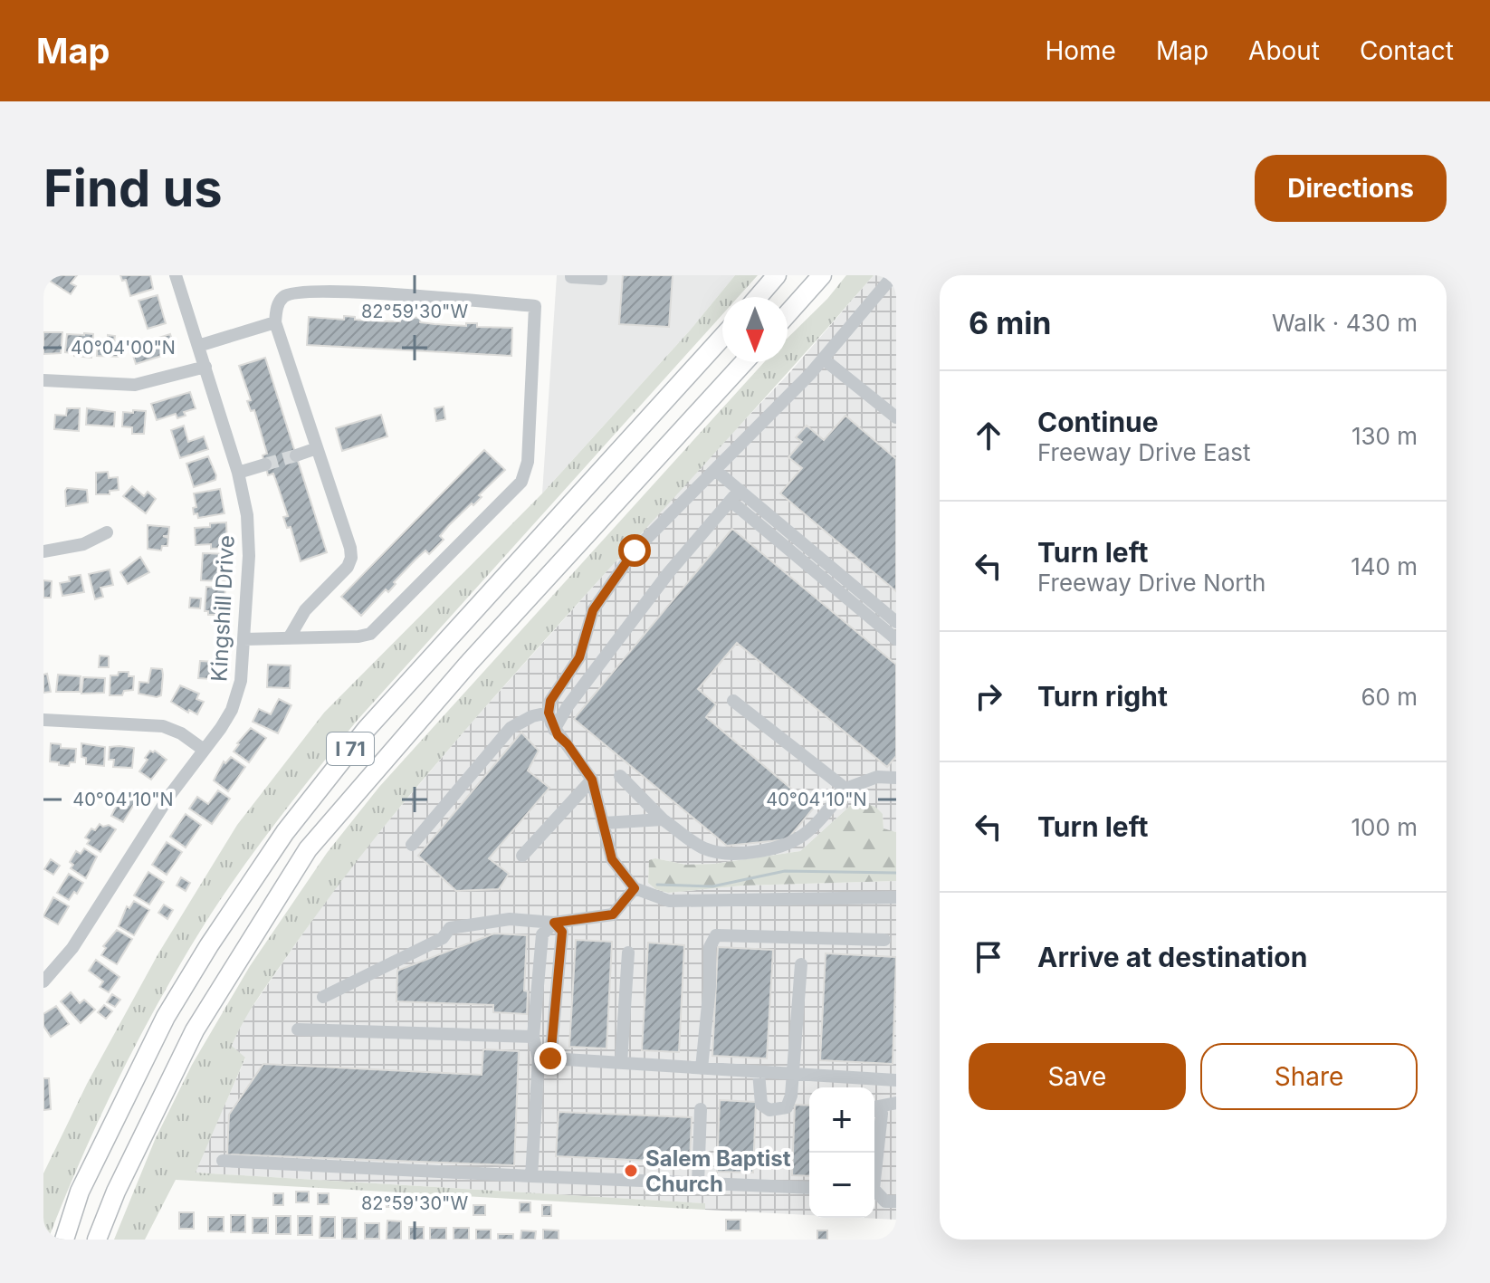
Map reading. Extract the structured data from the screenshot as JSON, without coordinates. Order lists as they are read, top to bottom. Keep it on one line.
{"streets":{"highway":["I 71"],"street":["Kingshill Drive"]},"places":["Salem Baptist Church"],"north":"bottom","page":{"header":"Map","nav":["Home","Map","About","Contact"],"buttons":["Directions",["Save","Share"]],"title":"Find us","heading":["6 min","Walk · 430 m"],"list":[["Continue","Freeway Drive East","130 m"],["Turn left","Freeway Drive North","140 m"],["Turn right","60 m"],["Turn left","100 m"],"Arrive at destination"],"map_buttons":["+","−"]},"coordinates":["82°59'30\"W","40°04'00\"N","40°04'10\"N"]}
